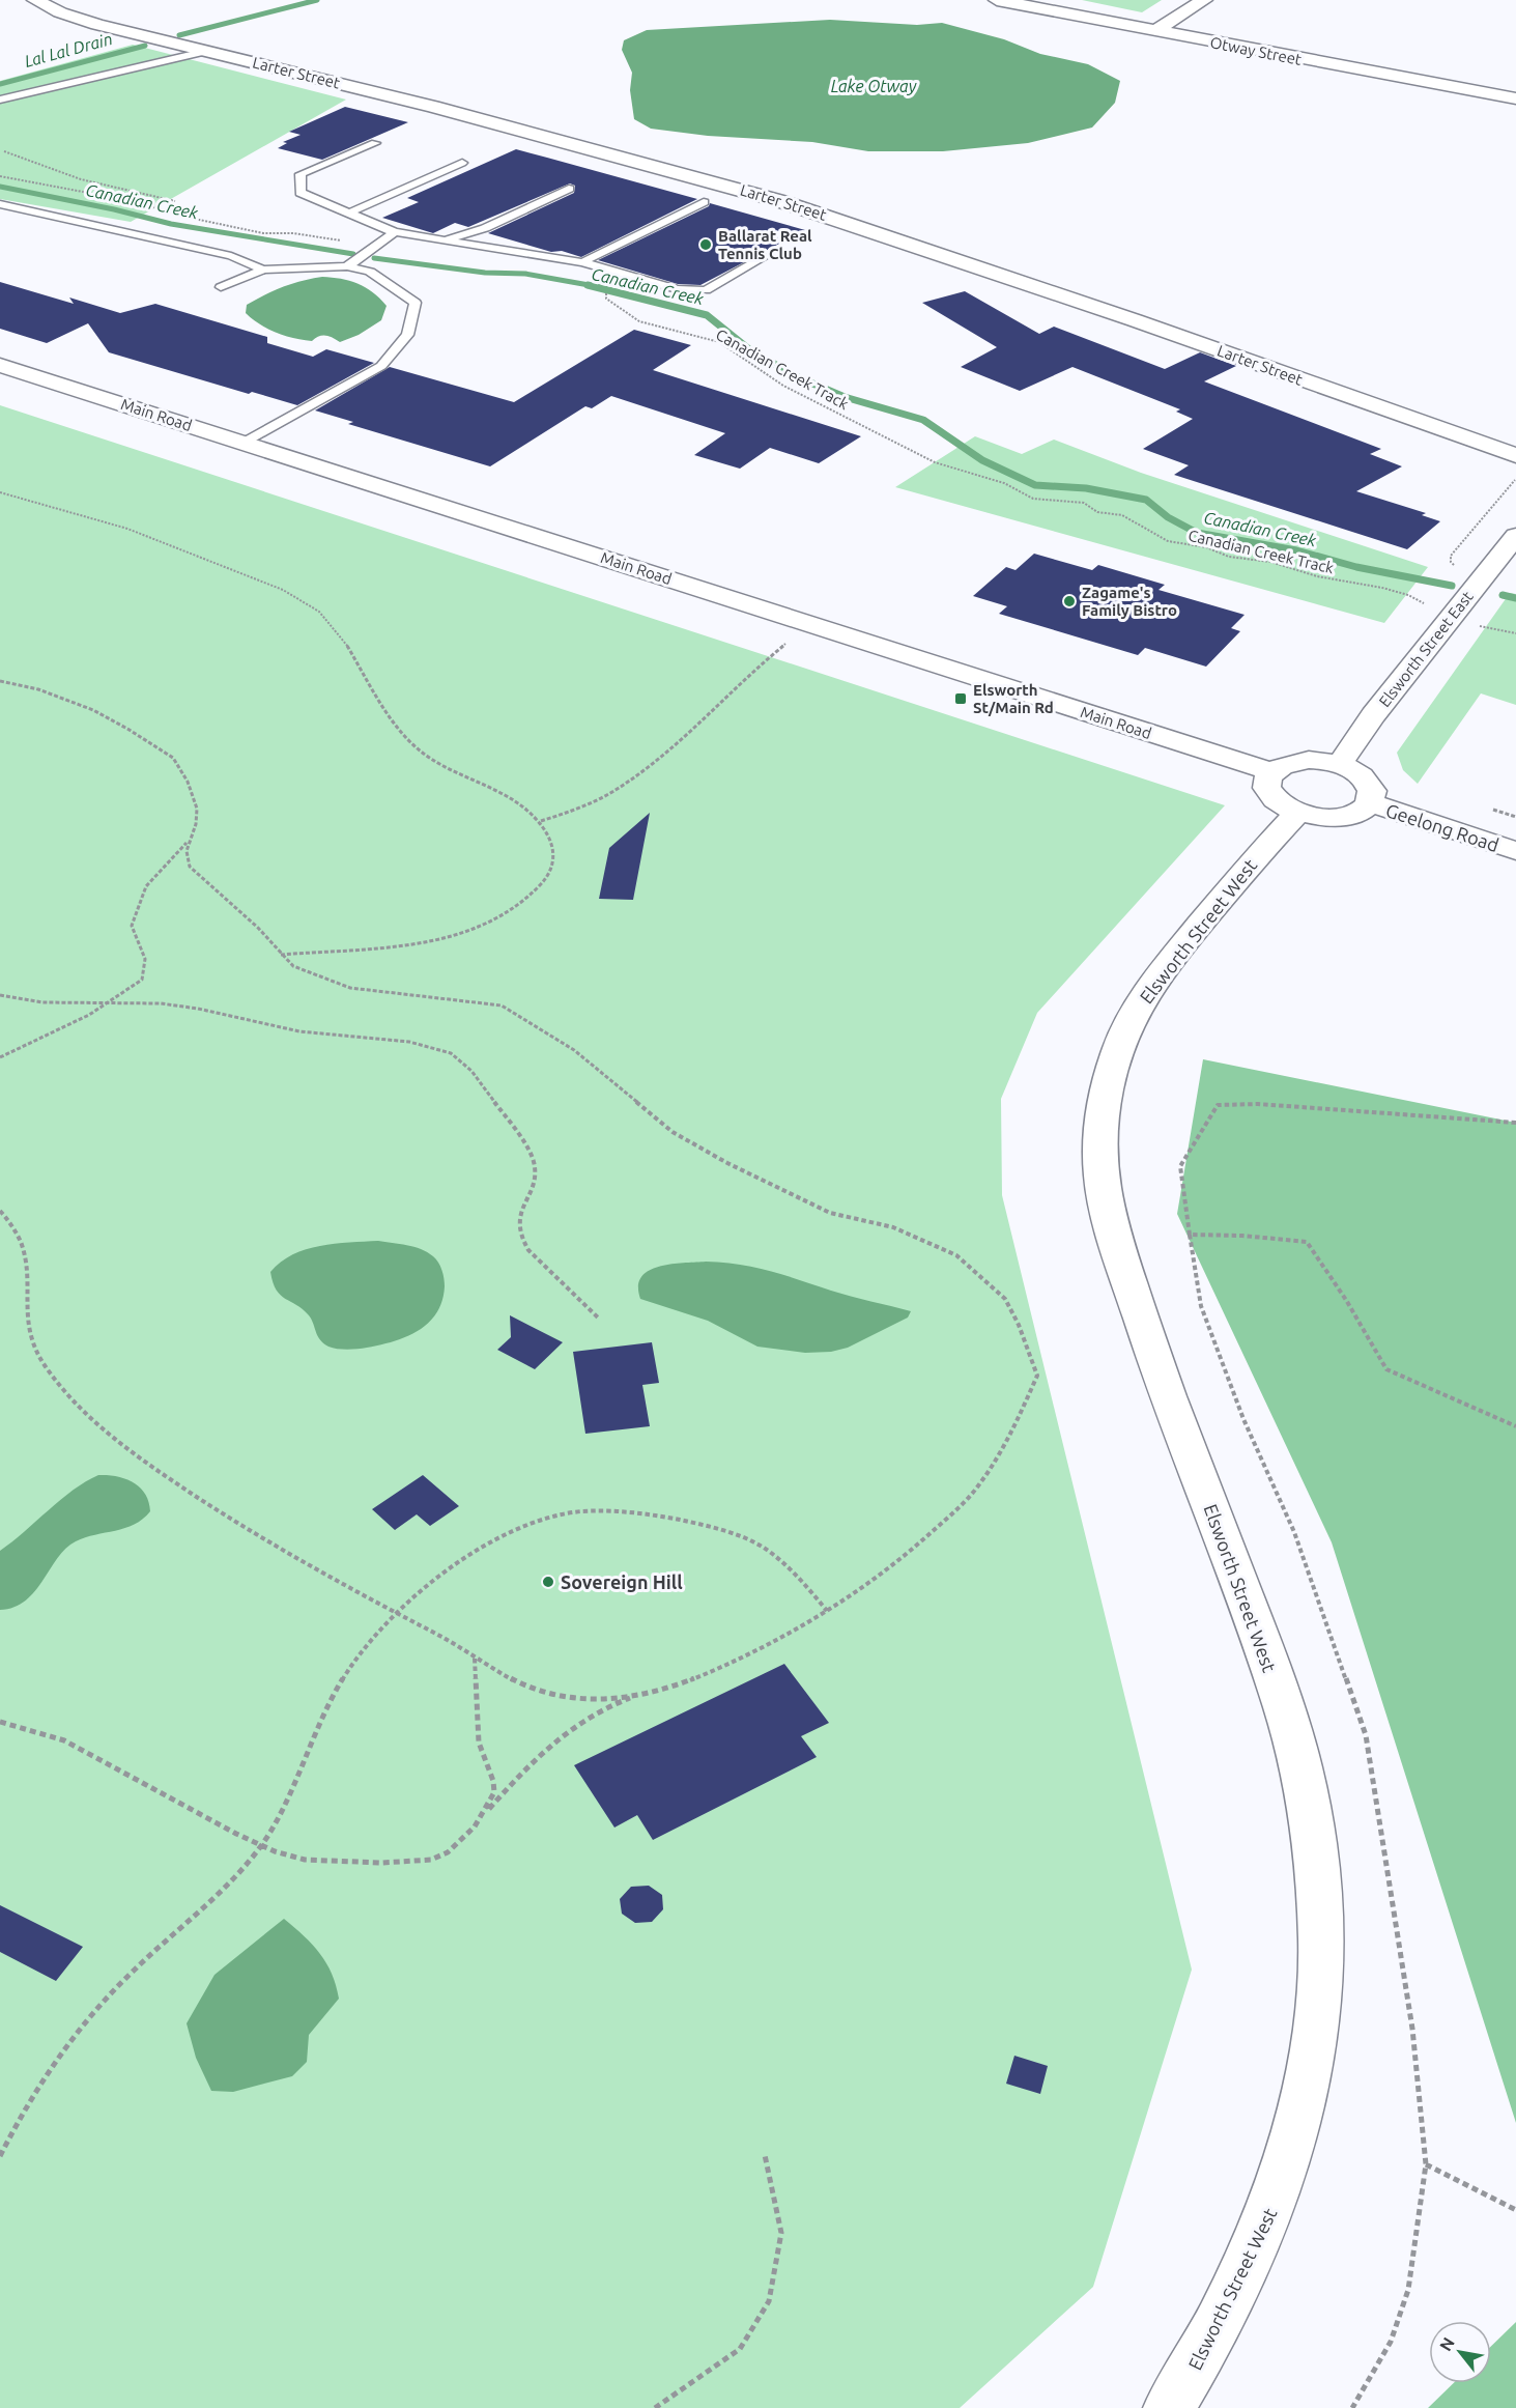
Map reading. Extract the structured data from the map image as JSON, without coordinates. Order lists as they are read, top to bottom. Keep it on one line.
{"streets":{"street":["Otway Street","Larter Street","Main Road","Elsworth Street East","Geelong Road","Elsworth Street West"],"path":["Canadian Creek Track"]},"crossings":[["Canadian Creek Track","Elsworth Street East"]],"water":["Lal Lal Drain","Lake Otway","Canadian Creek"],"places":{"other":["Ballarat Real Tennis Club","Zagame's Family Bistro","Sovereign Hill"],"transit":["Elsworth St/Main Rd"]},"north":"top left"}
